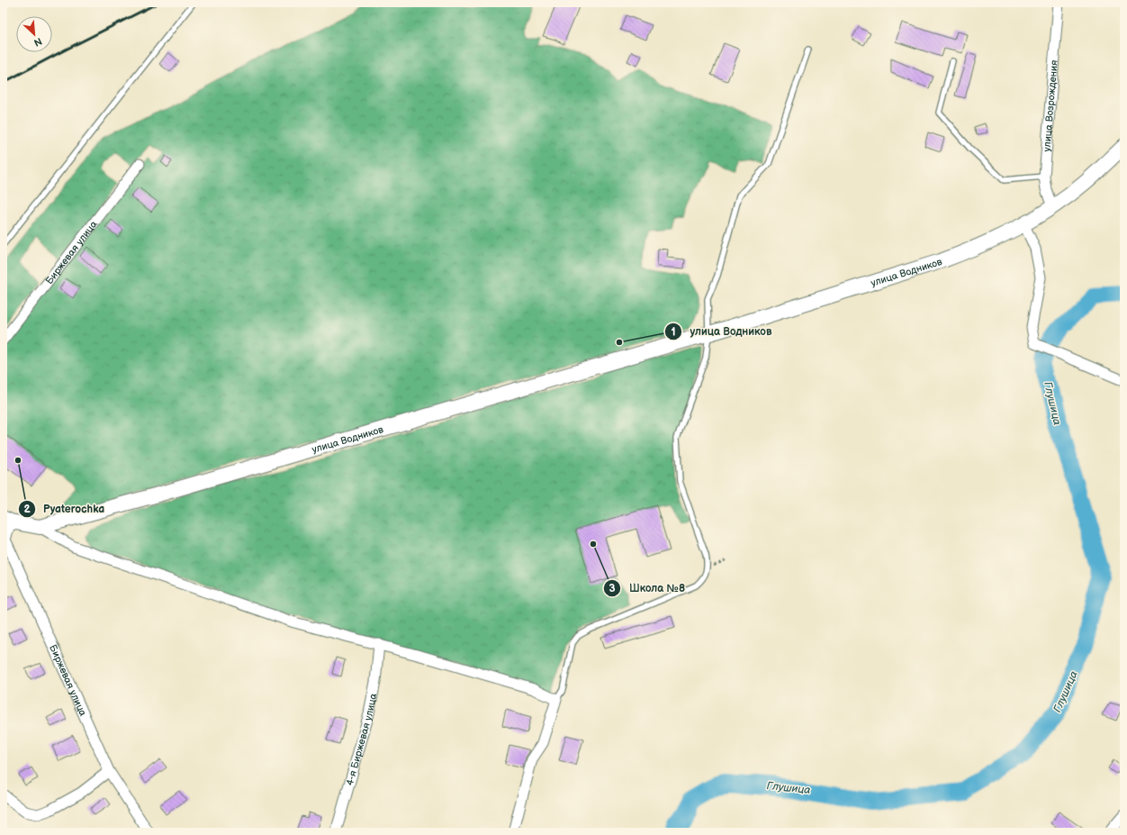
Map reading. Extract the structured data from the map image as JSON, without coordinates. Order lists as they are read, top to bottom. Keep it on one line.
{"streets":{"main road":["улица Водников"],"street":["улица Возрождения","Биржевая улица","4-я Биржевая улица"]},"crossings":[["улица Возрождения","улица Водников"]],"water":["Глушица"],"places":["улица Водников","Pyaterochka","Школа №8"],"north":"bottom right"}
